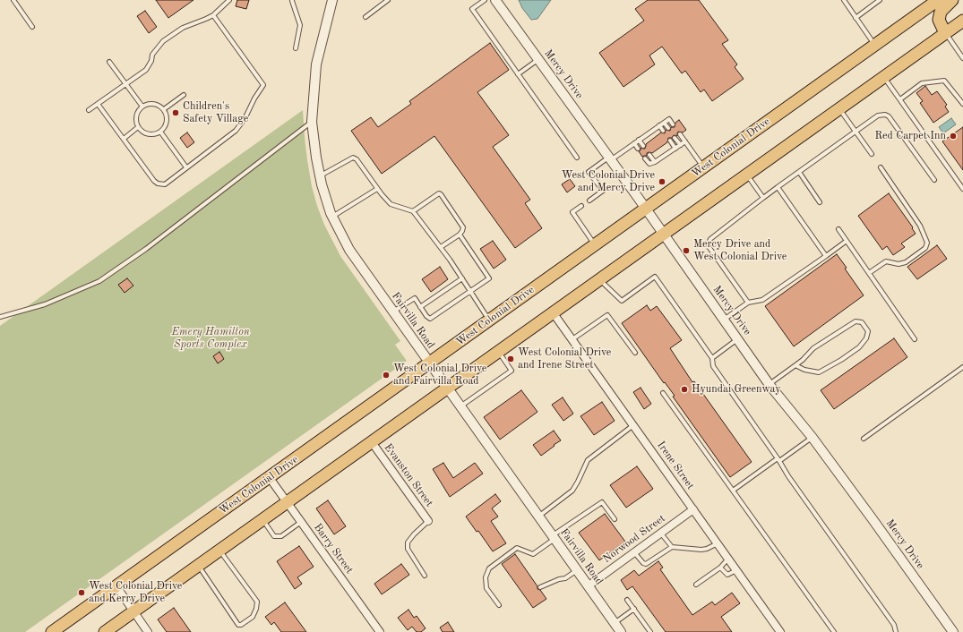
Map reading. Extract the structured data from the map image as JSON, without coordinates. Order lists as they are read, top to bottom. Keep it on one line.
{"streets":{"highway":["West Colonial Drive"],"street":["Mercy Drive","Fairvilla Road","Irene Street","Evanston Street","Norwood Street","Barry Street"]},"crossings":[["Mercy Drive","West Colonial Drive"],["West Colonial Drive","Fairvilla Road"],["West Colonial Drive","Barry Street"],["Fairvilla Road","Norwood Street"],["Irene Street","Norwood Street"]],"parks":["Emery Hamilton Sports Complex"],"places":["Children's Safety Village","Red Carpet Inn","West Colonial Drive and Mercy Drive","Mercy Drive and West Colonial Drive","West Colonial Drive and Irene Street","West Colonial Drive and Fairvilla Road","Hyundai Greenway","West Colonial Drive and Kerry Drive"]}
